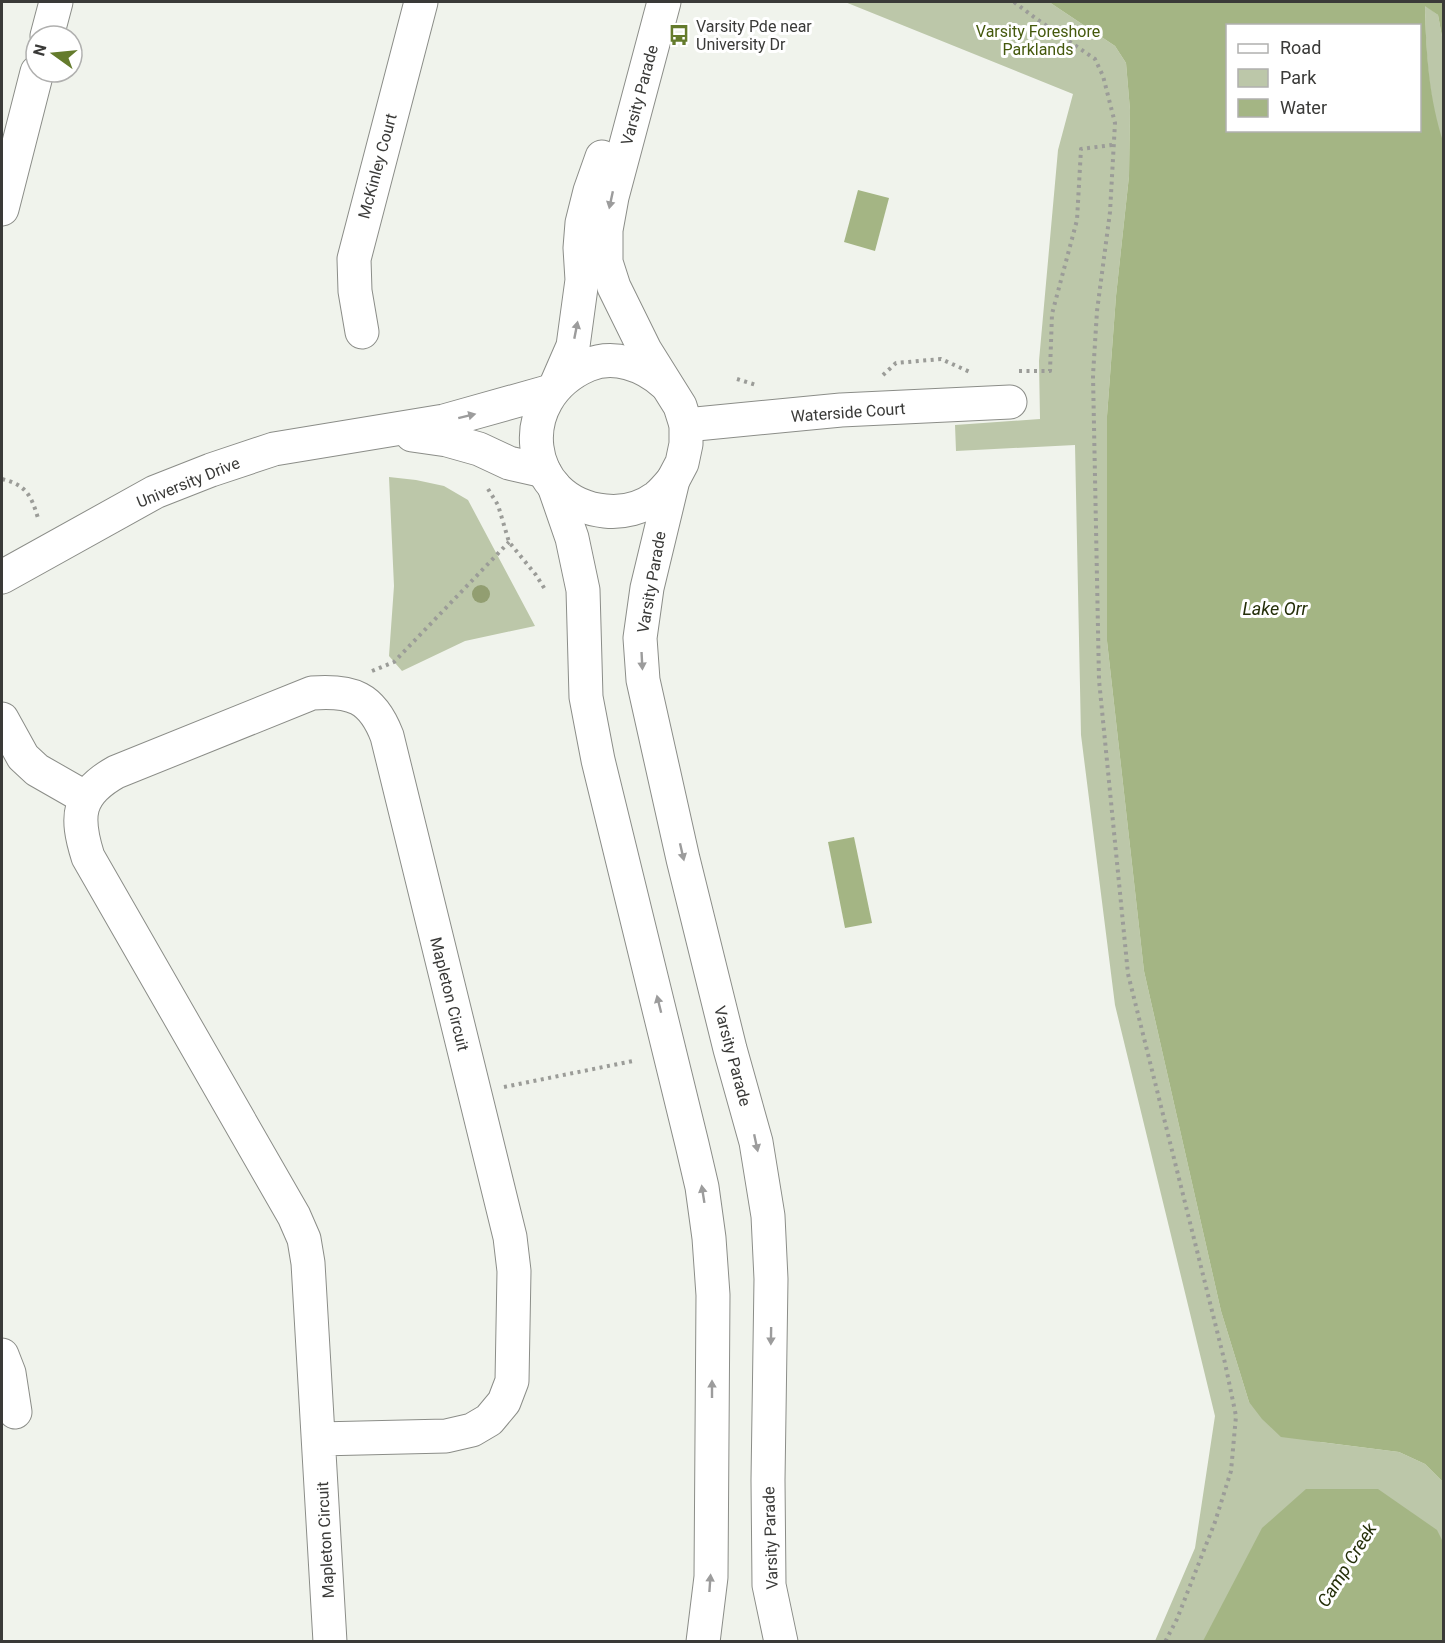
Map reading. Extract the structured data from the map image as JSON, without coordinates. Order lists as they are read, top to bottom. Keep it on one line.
{"streets":{"street":["Varsity Parade","McKinley Court","Waterside Court","University Drive","Mapleton Circuit"]},"crossings":[["Varsity Parade","Waterside Court"],["Varsity Parade","University Drive"],["Waterside Court","University Drive"]],"water":["Lake Orr","Camp Creek"],"parks":["Varsity Foreshore Parklands"],"places":{"bus stop":["Varsity Pde near University Dr"]},"legend":["Road","Park","Water"],"north":"left"}
